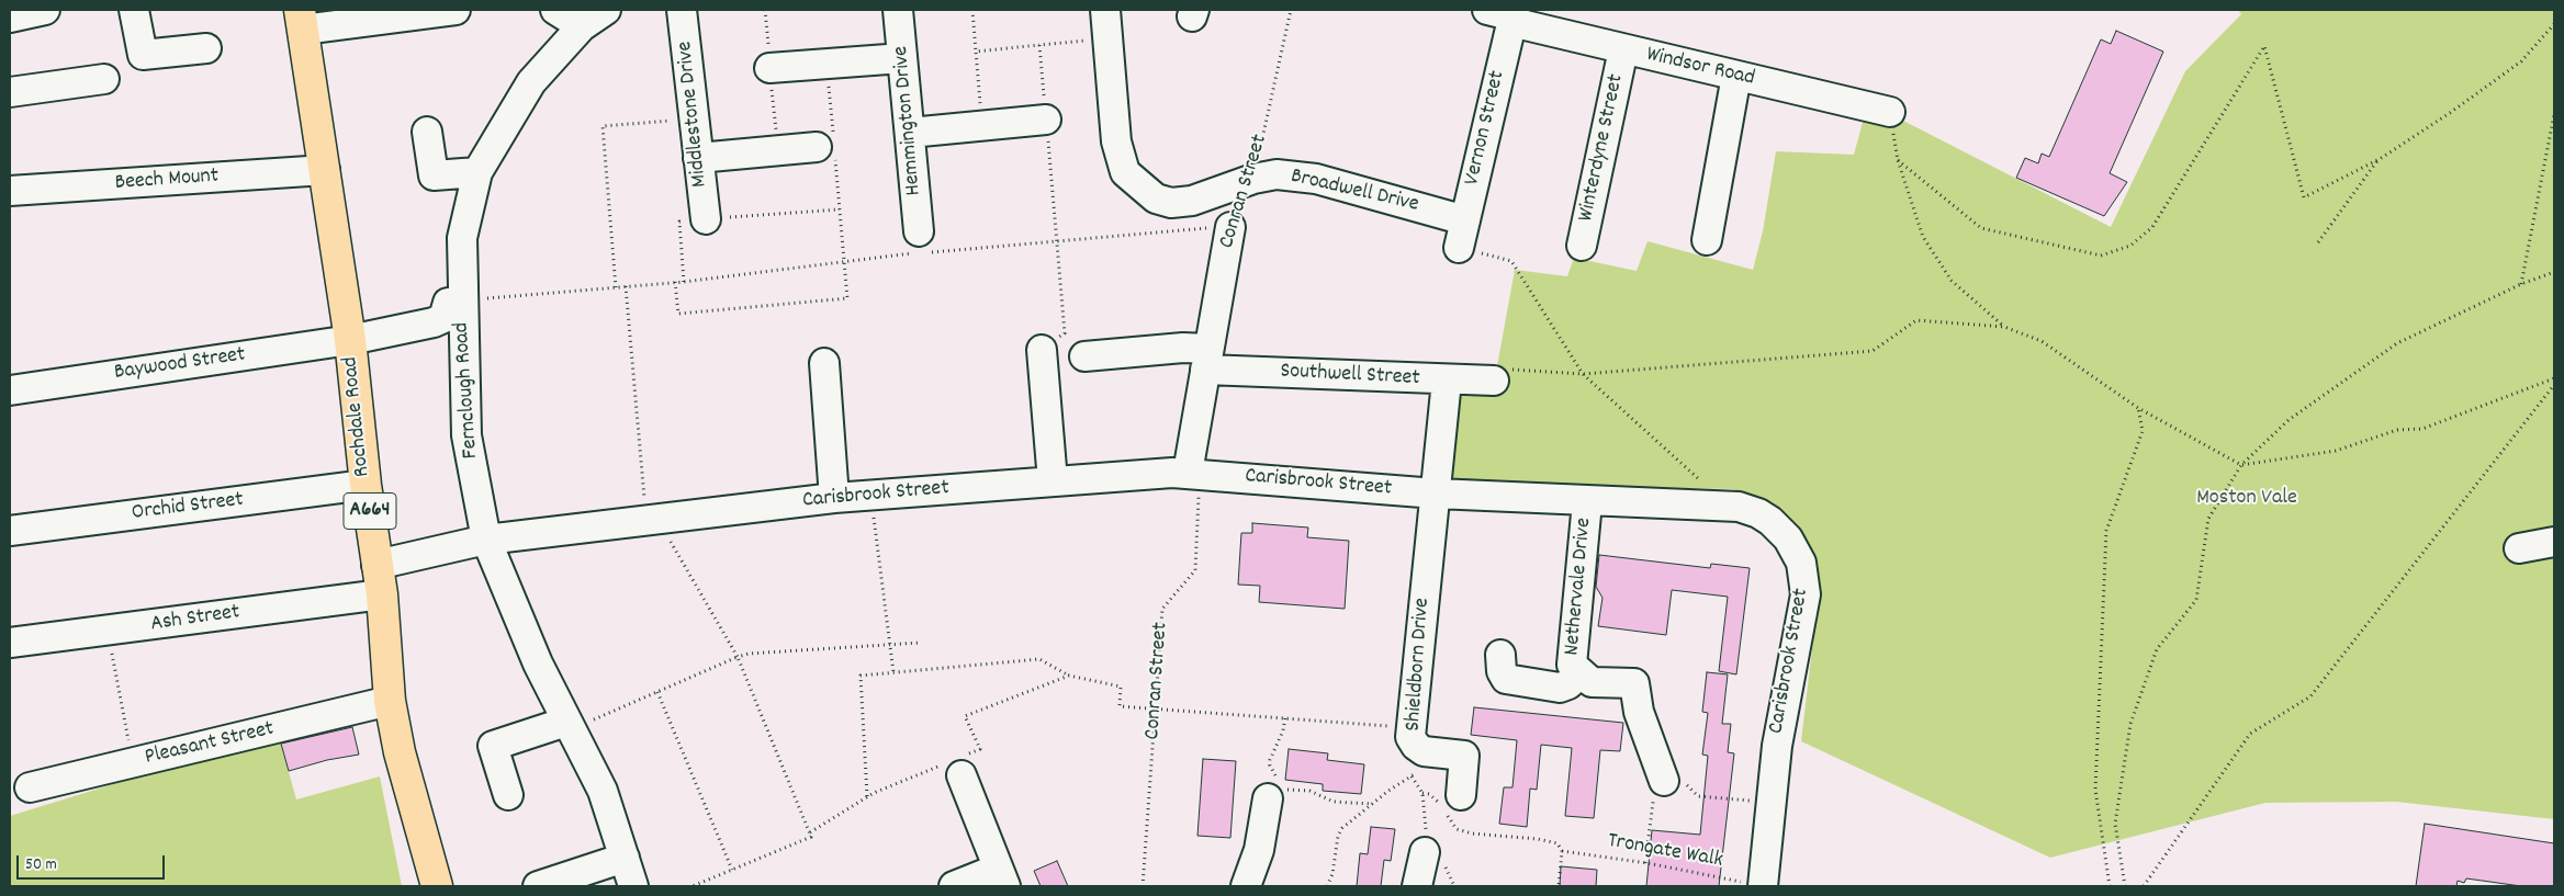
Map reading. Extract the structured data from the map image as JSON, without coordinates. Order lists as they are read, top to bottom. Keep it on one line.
{"streets":{"main road":["Rochdale Road","A664"],"street":["Windsor Road","Middlestone Drive","Hemmington Drive","Vernon Street","Winterdyne Street","Beech Mount","Conran Street","Broadwell Drive","Baywood Street","Southwell Street","Fernclough Road","Carisbrook Street","Orchid Street","Nethervale Drive","Ash Street","Shieldborn Drive","Pleasant Street"],"path":["Trongate Walk"]},"crossings":[["Windsor Road","Vernon Street"],["Windsor Road","Winterdyne Street"],["Vernon Street","Broadwell Drive"],["Beech Mount","Rochdale Road"],["Conran Street","Broadwell Drive"],["Conran Street","Southwell Street"],["Conran Street","Carisbrook Street"],["Baywood Street","Fernclough Road"],["Baywood Street","Rochdale Road"],["Southwell Street","Shieldborn Drive"],["Fernclough Road","Carisbrook Street"],["Rochdale Road","Carisbrook Street"],["Rochdale Road","Orchid Street"],["Rochdale Road","Ash Street"],["Rochdale Road","Pleasant Street"],["Carisbrook Street","Nethervale Drive"],["Carisbrook Street","Shieldborn Drive"],["Carisbrook Street","Trongate Walk"],["Shieldborn Drive","Trongate Walk"]],"parks":["Moston Vale"],"scale_bar":"50 m"}
